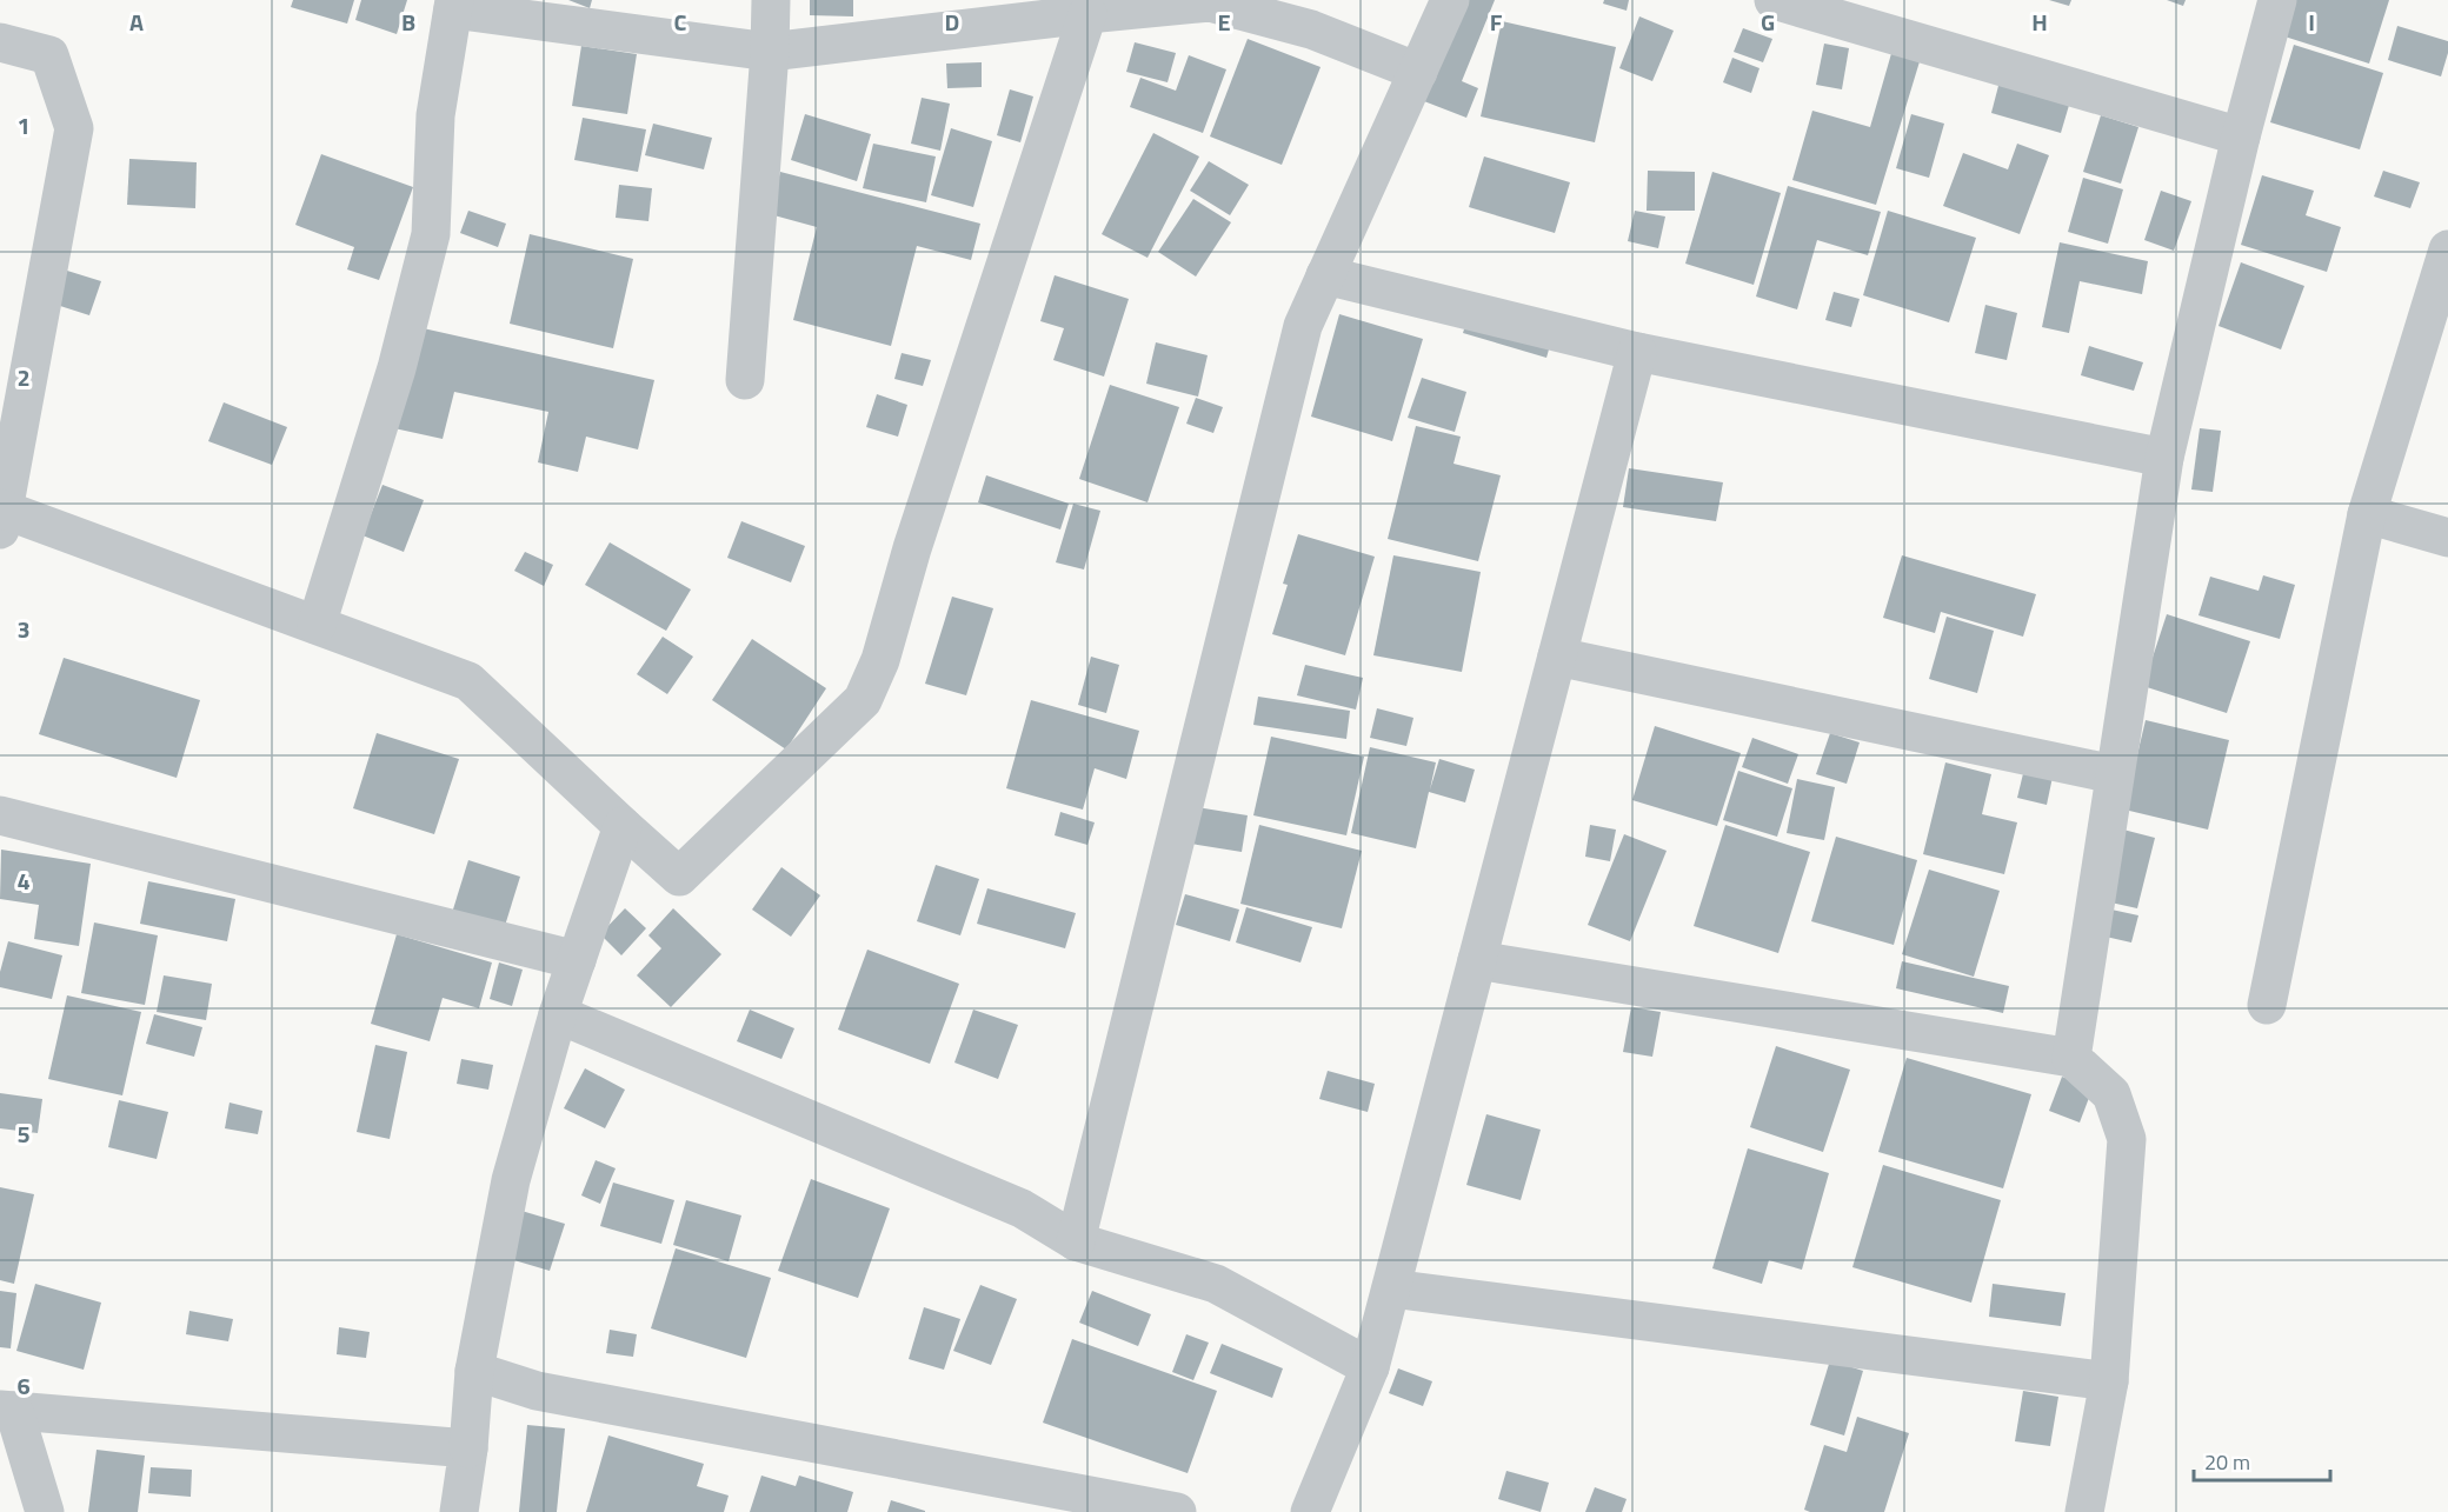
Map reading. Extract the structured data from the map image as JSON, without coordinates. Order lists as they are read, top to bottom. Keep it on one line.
{"scale_bar":"20 m","grid":{"columns":["A","B","C","D","E","F","G","H","I"],"rows":["1","2","3","4","5","6"]}}
